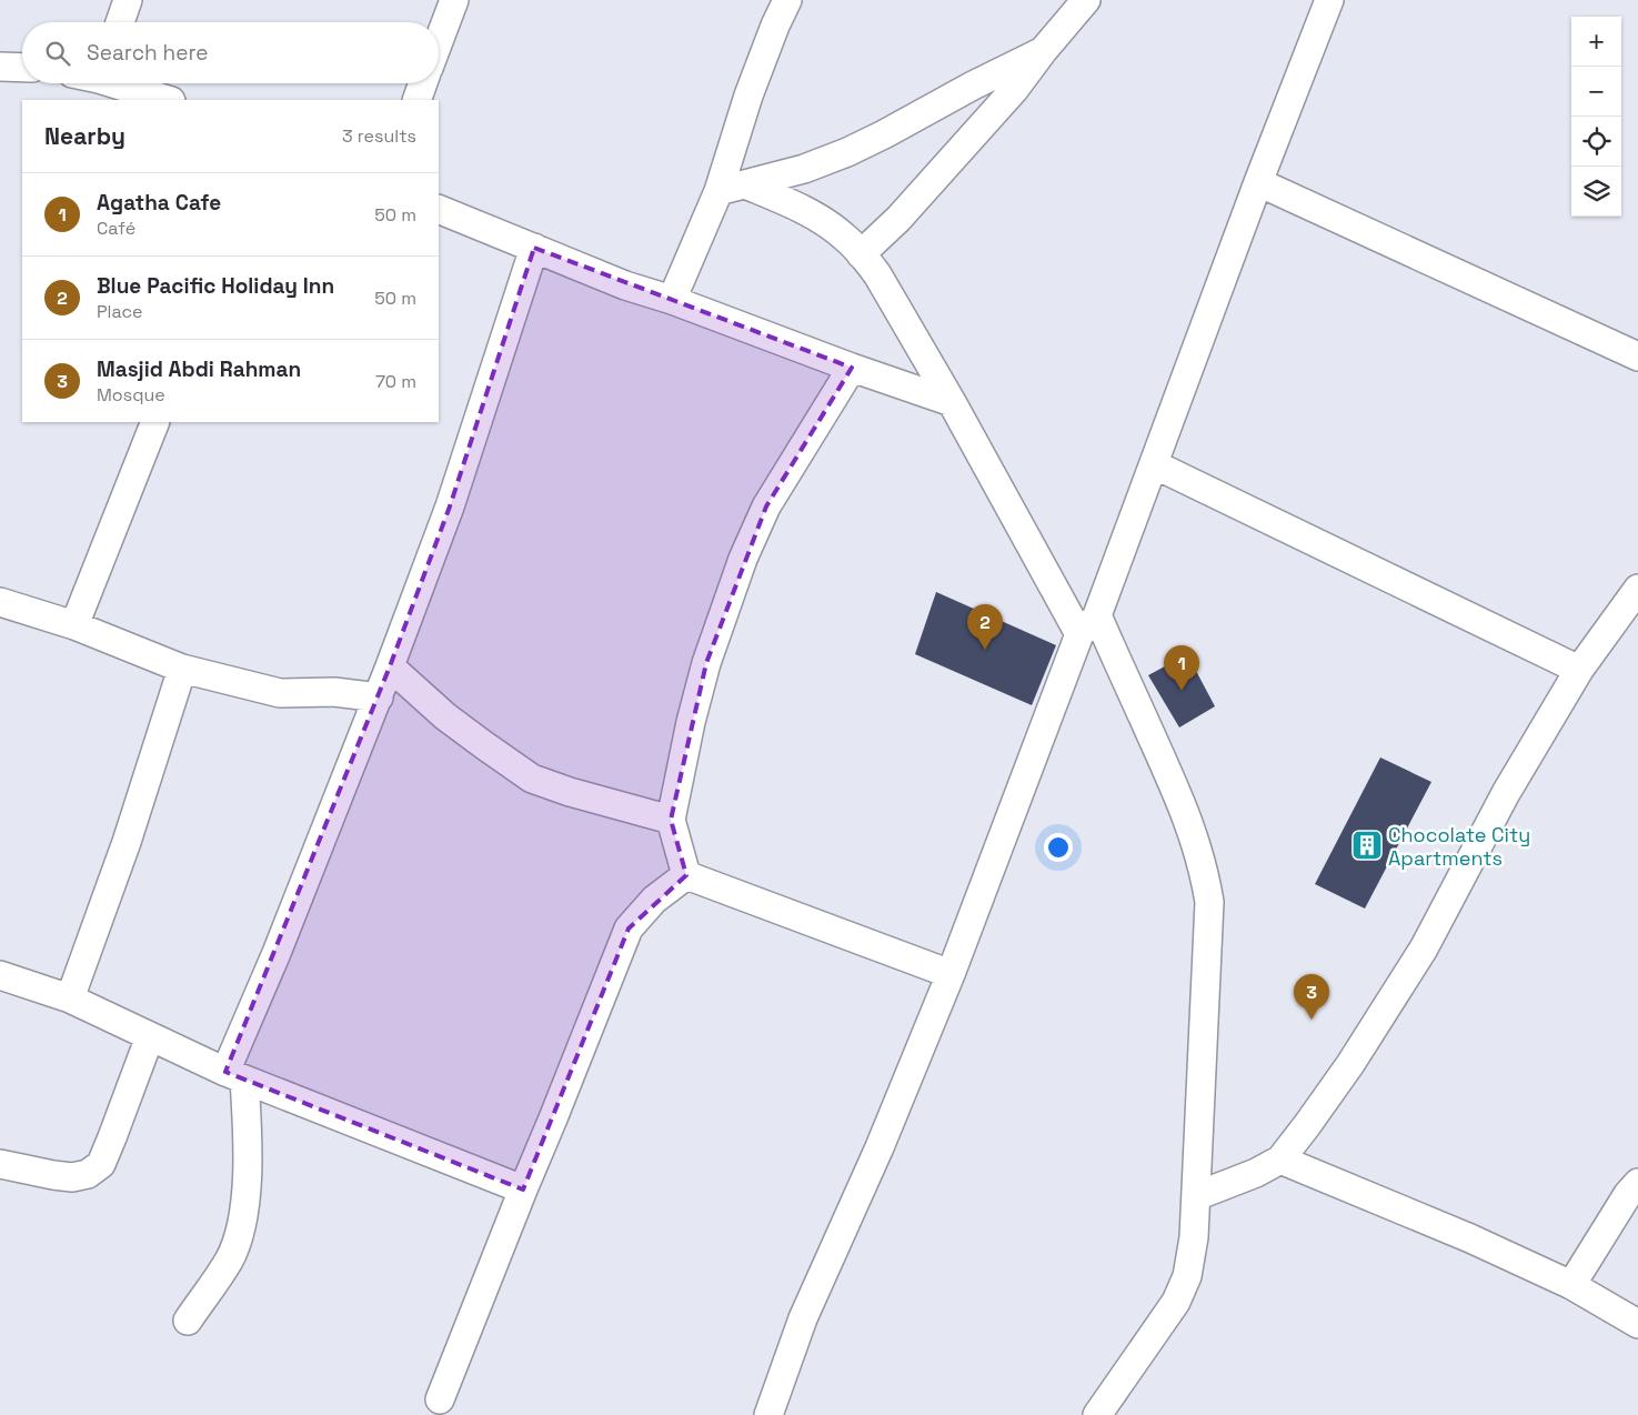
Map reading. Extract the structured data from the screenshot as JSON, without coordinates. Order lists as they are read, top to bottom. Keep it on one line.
{"places":{"building":["Chocolate City Apartments"]},"page":{"map_buttons":["+","−"],"search":"Search here","heading":["Nearby","3 results"],"list":[{"mark":"1","name":"Agatha Cafe","note":"Café","value":"50 m"},{"mark":"2","name":"Blue Pacific Holiday Inn","note":"Place","value":"50 m"},{"mark":"3","name":"Masjid Abdi Rahman","note":"Mosque","value":"70 m"}],"pins":["2","1","3"]}}
